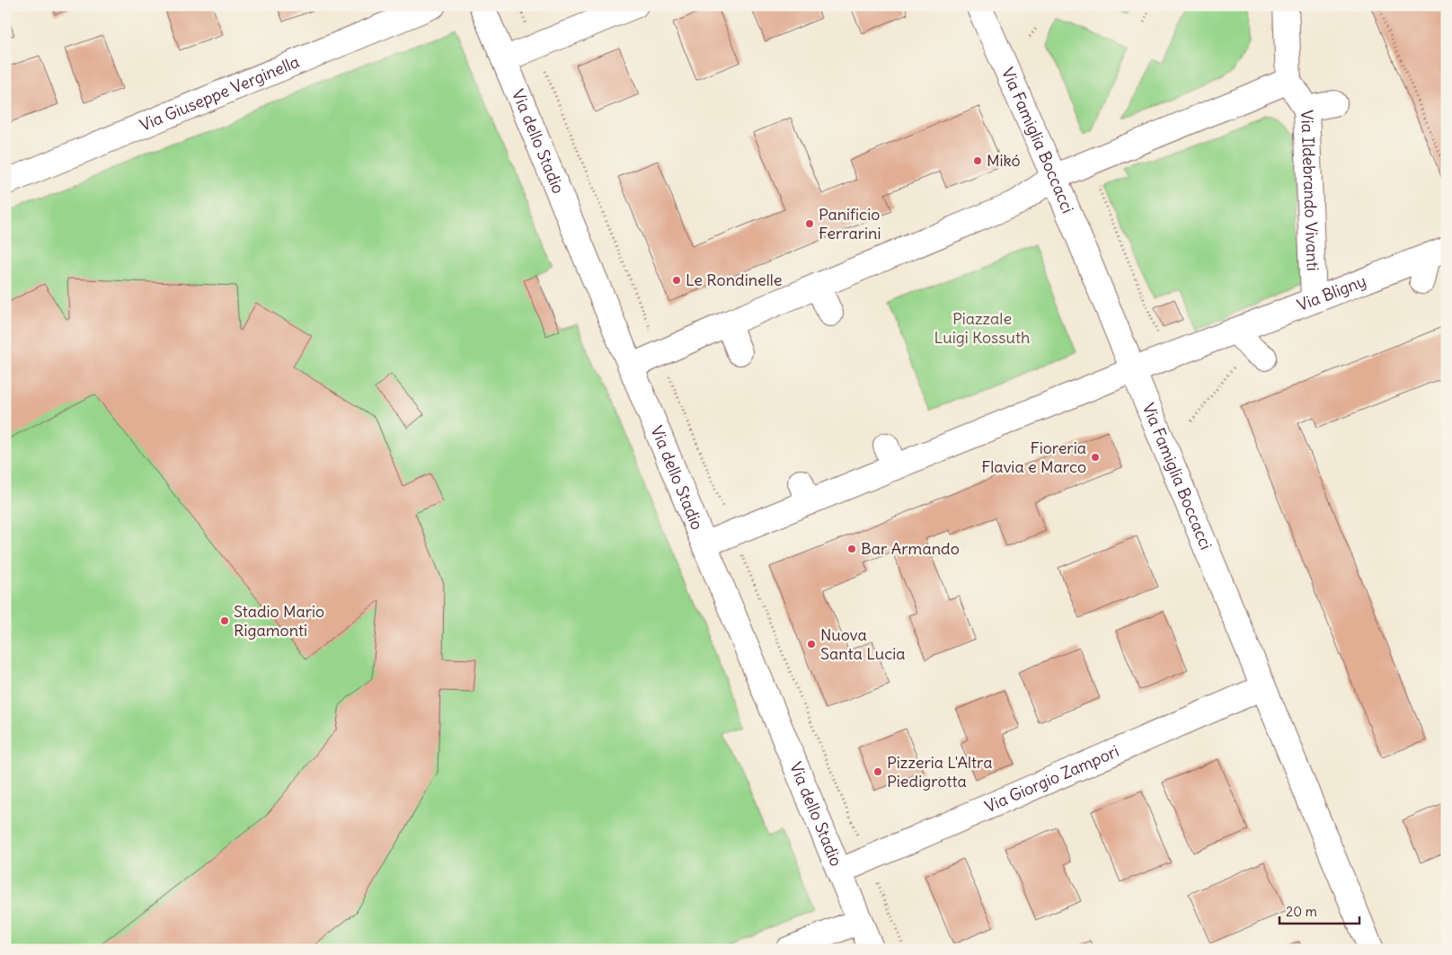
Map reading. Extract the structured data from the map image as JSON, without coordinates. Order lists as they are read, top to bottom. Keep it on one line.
{"streets":{"street":["Via Giuseppe Verginella","Via dello Stadio","Via Famiglia Boccacci","Via Ildebrando Vivanti","Via Bligny","Via Giorgio Zampori"]},"crossings":[["Via dello Stadio","Via Giorgio Zampori"],["Via Famiglia Boccacci","Via Bligny"],["Via Famiglia Boccacci","Via Giorgio Zampori"],["Via Ildebrando Vivanti","Via Bligny"]],"parks":["Piazzale Luigi Kossuth"],"places":["Mikó","Panificio Ferrarini","Le Rondinelle","Fioreria Flavia e Marco","Bar Armando","Stadio Mario Rigamonti","Nuova Santa Lucia","Pizzeria L'Altra Piedigrotta"],"scale_bar":"20 m"}
